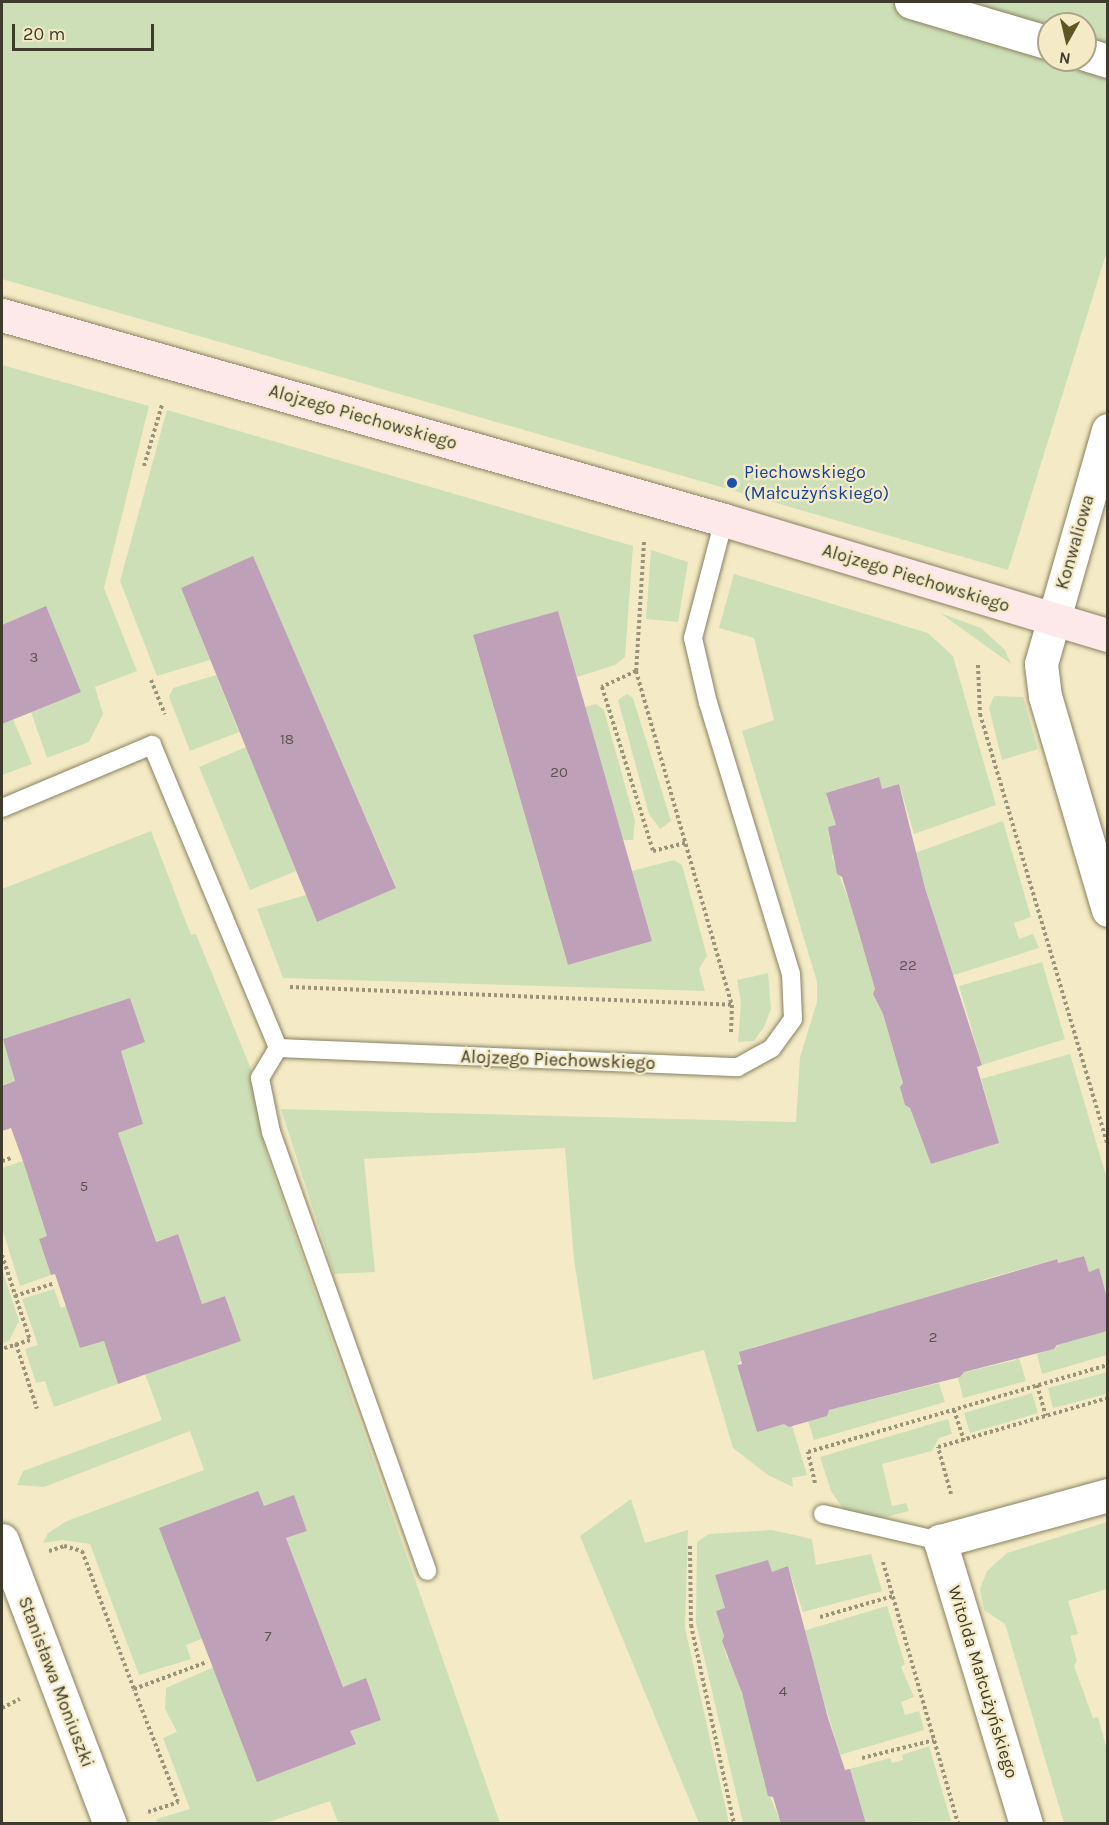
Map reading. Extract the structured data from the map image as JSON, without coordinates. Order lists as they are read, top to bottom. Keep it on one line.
{"streets":{"street":["Alojzego Piechowskiego","Konwaliowa","Stanisława Moniuszki","Witolda Małcużyńskiego"]},"crossings":[["Alojzego Piechowskiego","Konwaliowa"]],"places":["Piechowskiego (Małcużyńskiego)"],"house_numbers":["3","18","20","22","5","2","7","4"],"scale_bar":"20 m","north":"bottom"}
